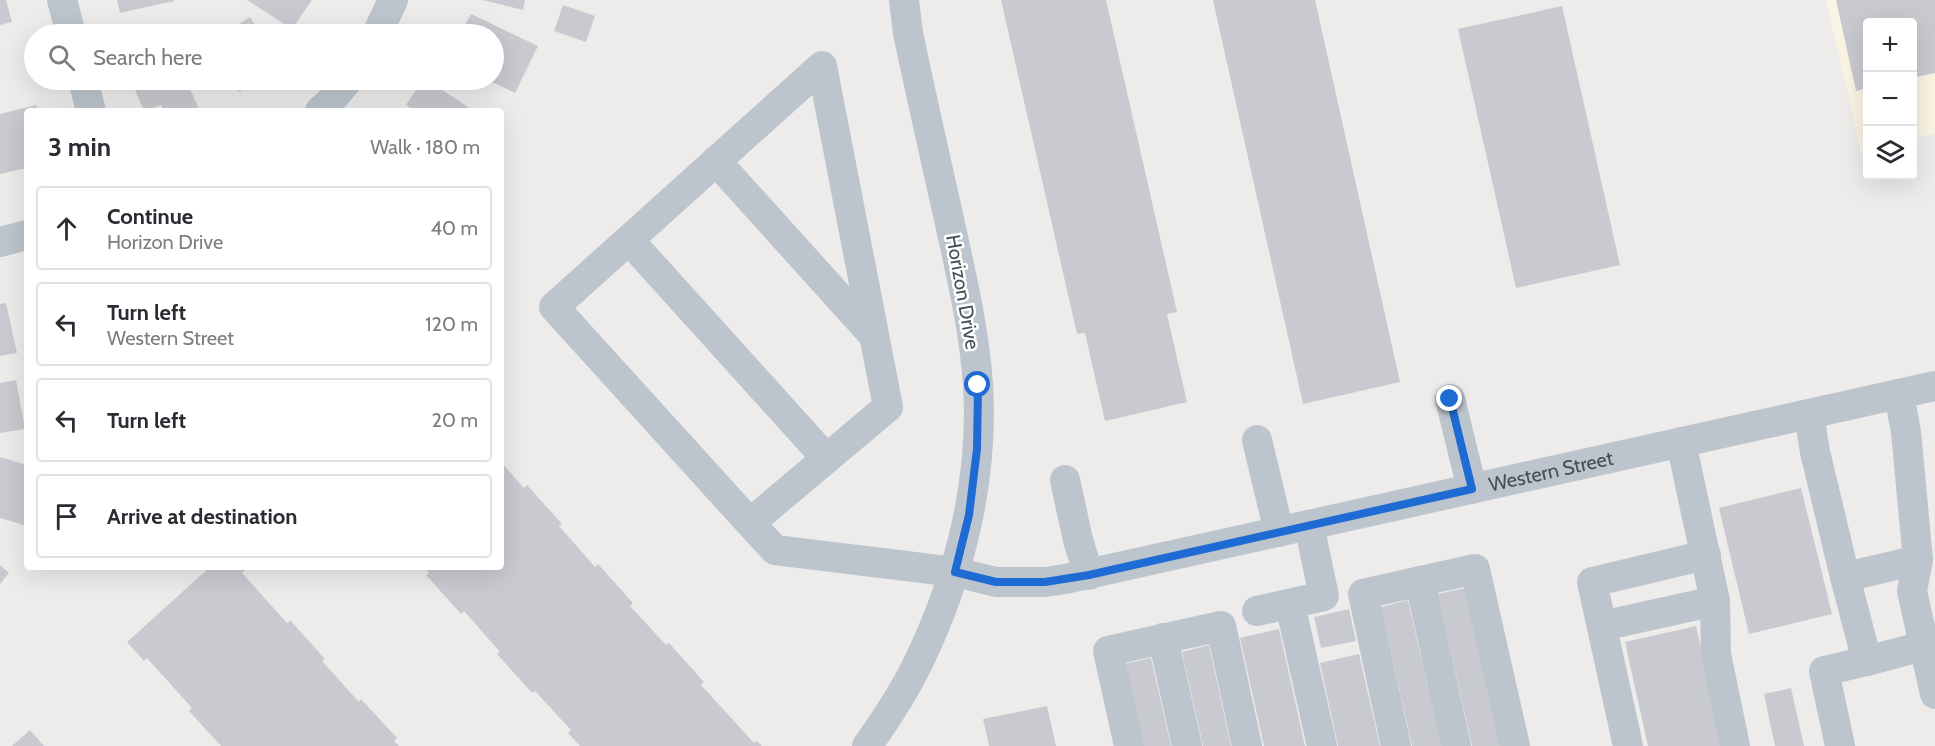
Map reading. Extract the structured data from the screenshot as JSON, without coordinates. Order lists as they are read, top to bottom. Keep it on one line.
{"streets":{"street":["Horizon Drive","Western Street"]},"crossings":[["Horizon Drive","Western Street"]],"page":{"map_buttons":["+","−"],"search":"Search here","heading":["3 min","Walk · 180 m"],"list":[["Continue","Horizon Drive","40 m"],["Turn left","Western Street","120 m"],["Turn left","20 m"],"Arrive at destination"]}}
